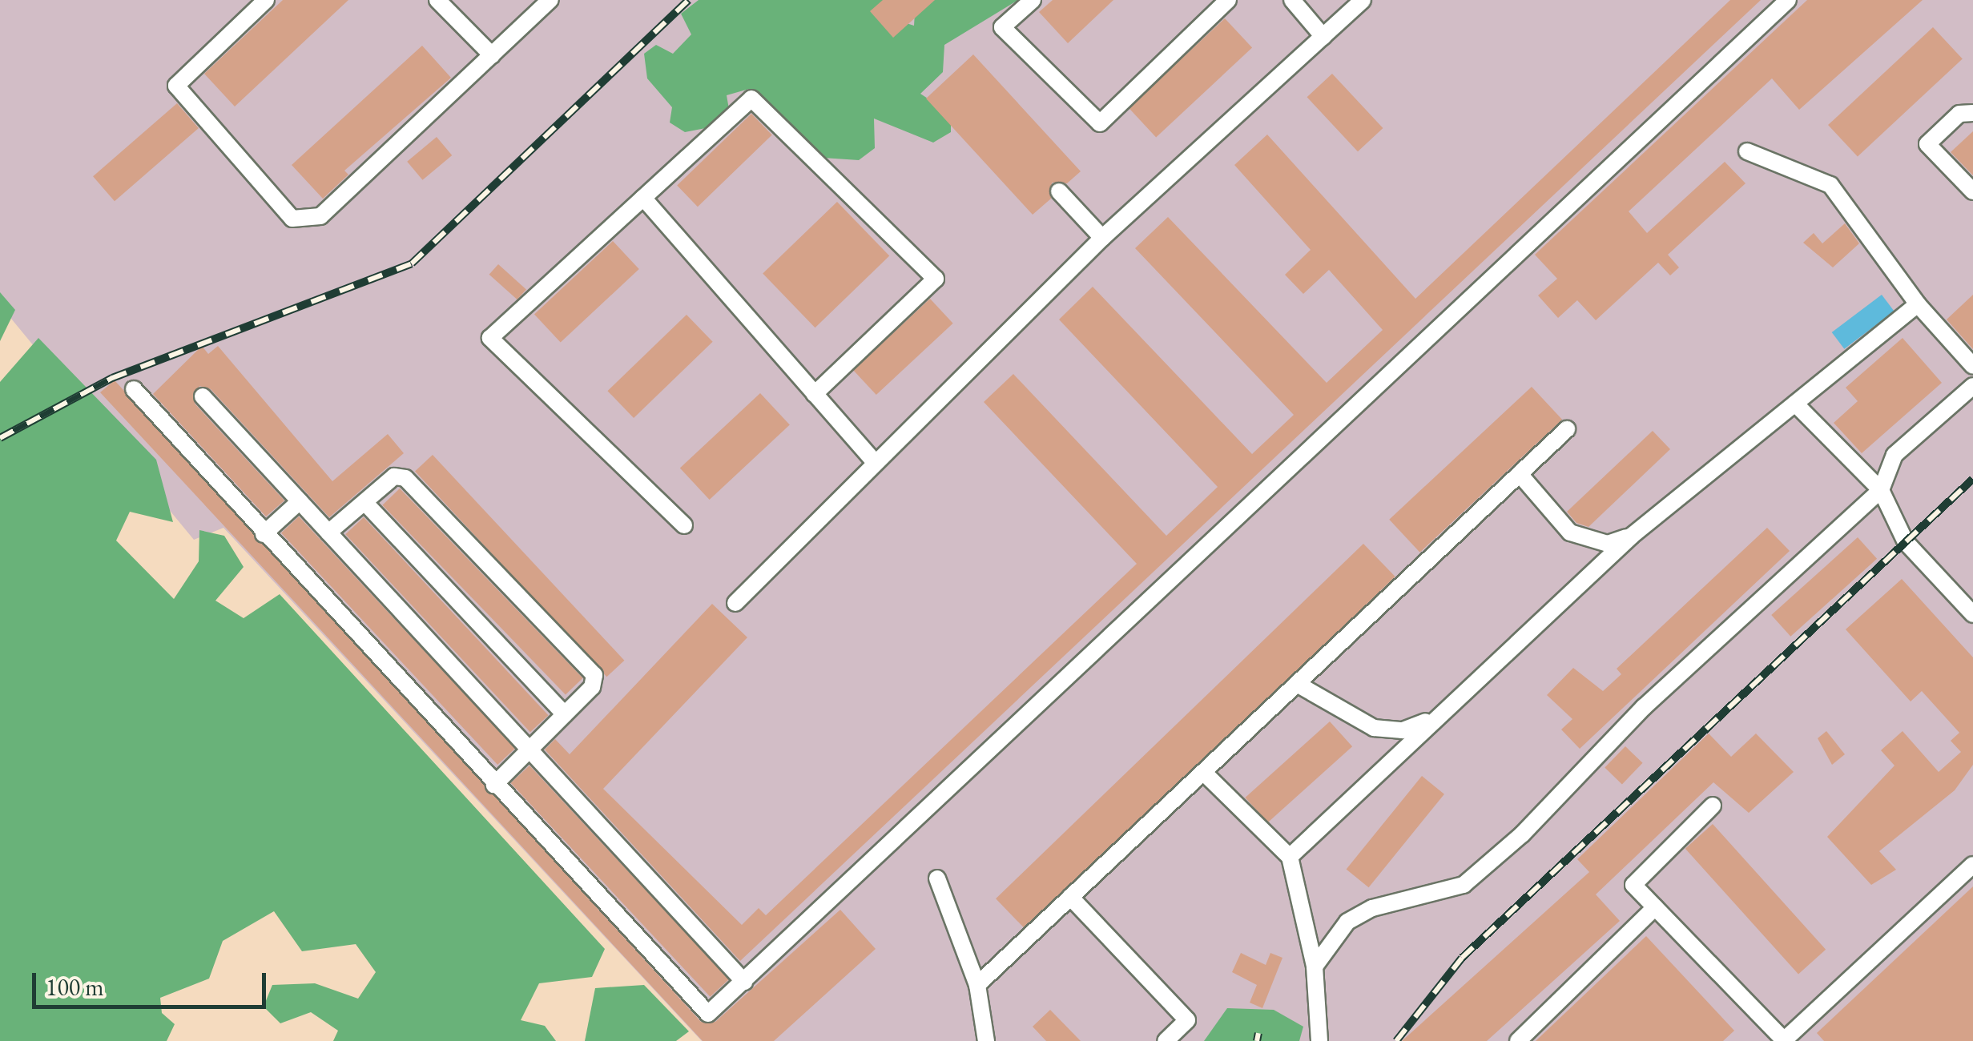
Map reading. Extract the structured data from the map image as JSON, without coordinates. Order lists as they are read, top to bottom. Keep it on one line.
{"scale_bar":"100 m"}
